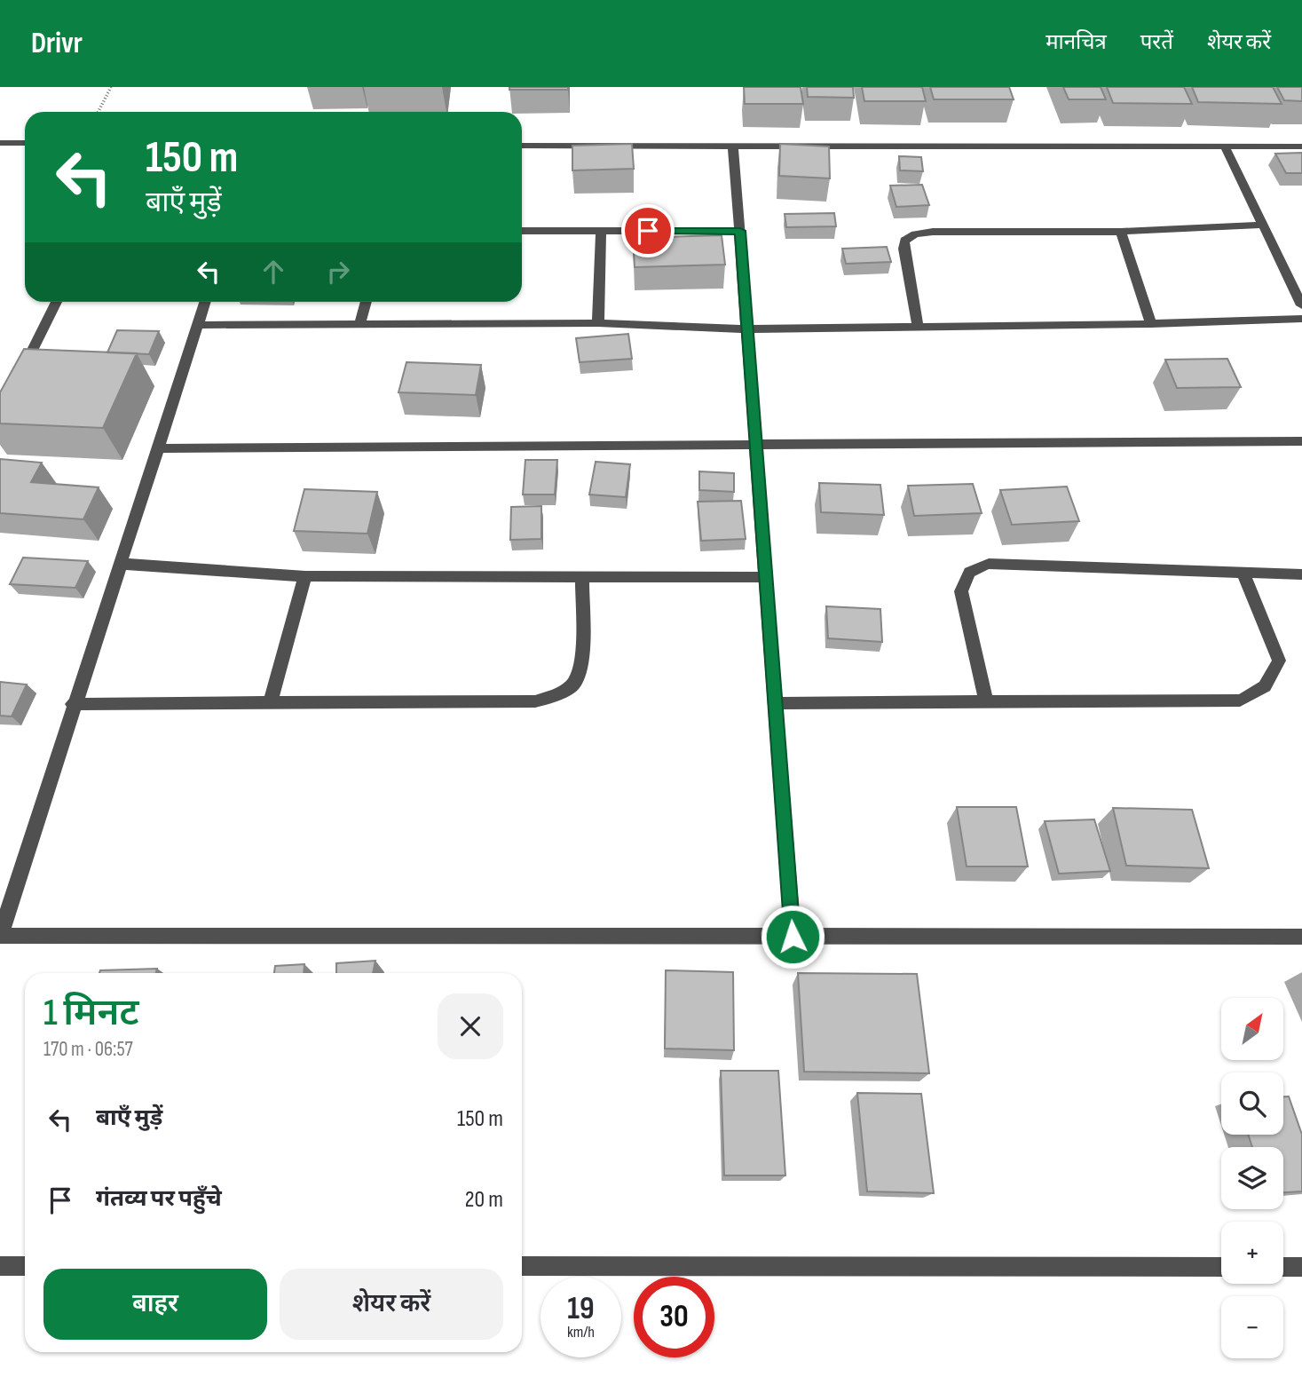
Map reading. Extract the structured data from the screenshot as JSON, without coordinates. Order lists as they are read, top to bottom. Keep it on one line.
{"north":"top right","page":{"header":"Drivr","nav":["मानचित्र","परतें","शेयर करें"],"turn":["150 m","बाएँ मुड़ें"],"heading":["1 मिनट","170 m · 06:57"],"map_buttons":["+","−"],"list":[{"name":"बाएँ मुड़ें","value":"150 m"},{"name":"गंतव्य पर पहुँचे","value":"20 m"}],"buttons":["बाहर","शेयर करें"],"speed":"19 km/h","limit":"30"}}
